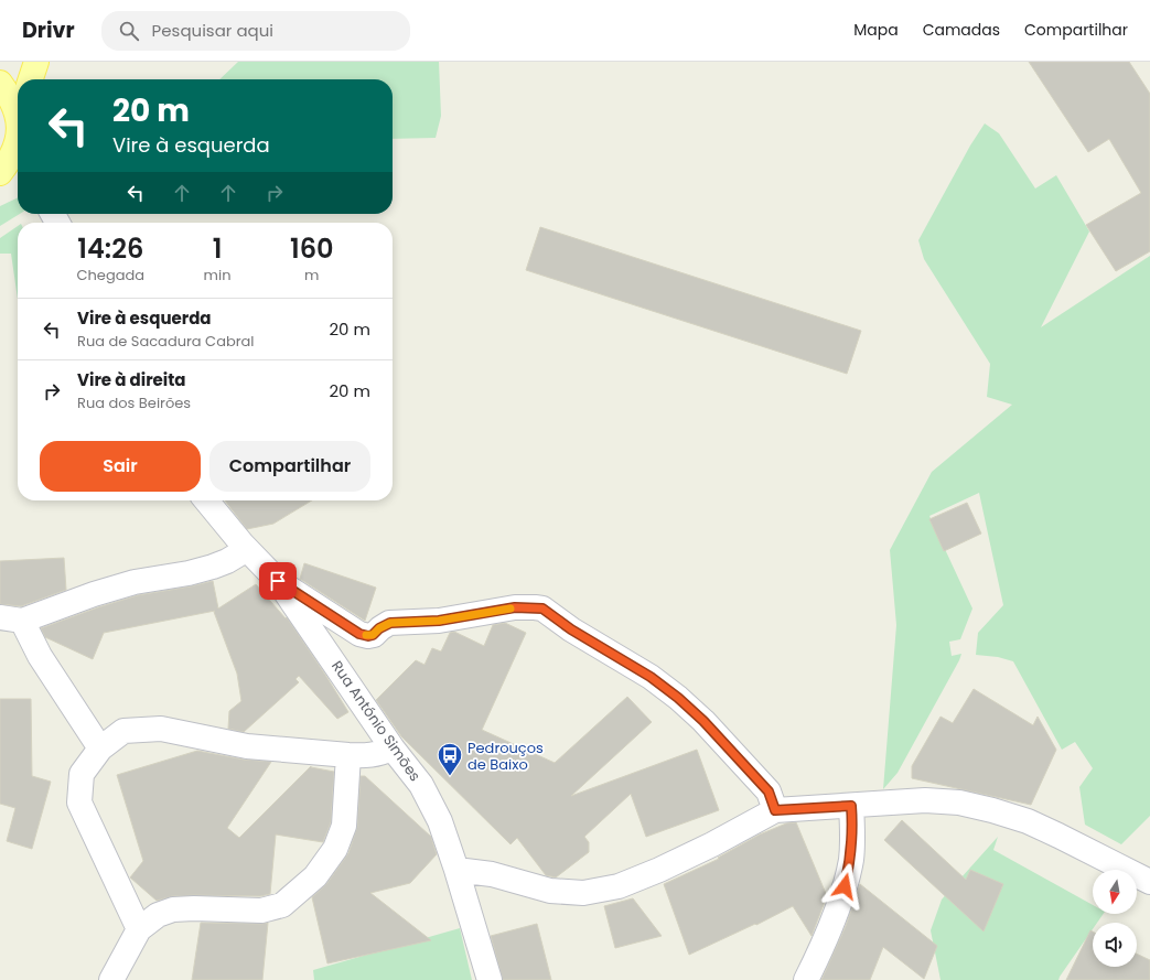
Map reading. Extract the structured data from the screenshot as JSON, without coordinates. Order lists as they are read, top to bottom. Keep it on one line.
{"streets":{"street":["Rua António Simões"]},"places":{"bus stop":["Pedrouços de Baixo"]},"north":"bottom","page":{"header":"Drivr","search":"Pesquisar aqui","nav":["Mapa","Camadas","Compartilhar"],"turn":["20 m","Vire à esquerda"],"eta":["14:26","Chegada","1","min","160","m"],"list":[{"name":"Vire à esquerda","note":"Rua de Sacadura Cabral","value":"20 m"},{"name":"Vire à direita","note":"Rua dos Beirões","value":"20 m"}],"buttons":["Sair","Compartilhar"]}}
